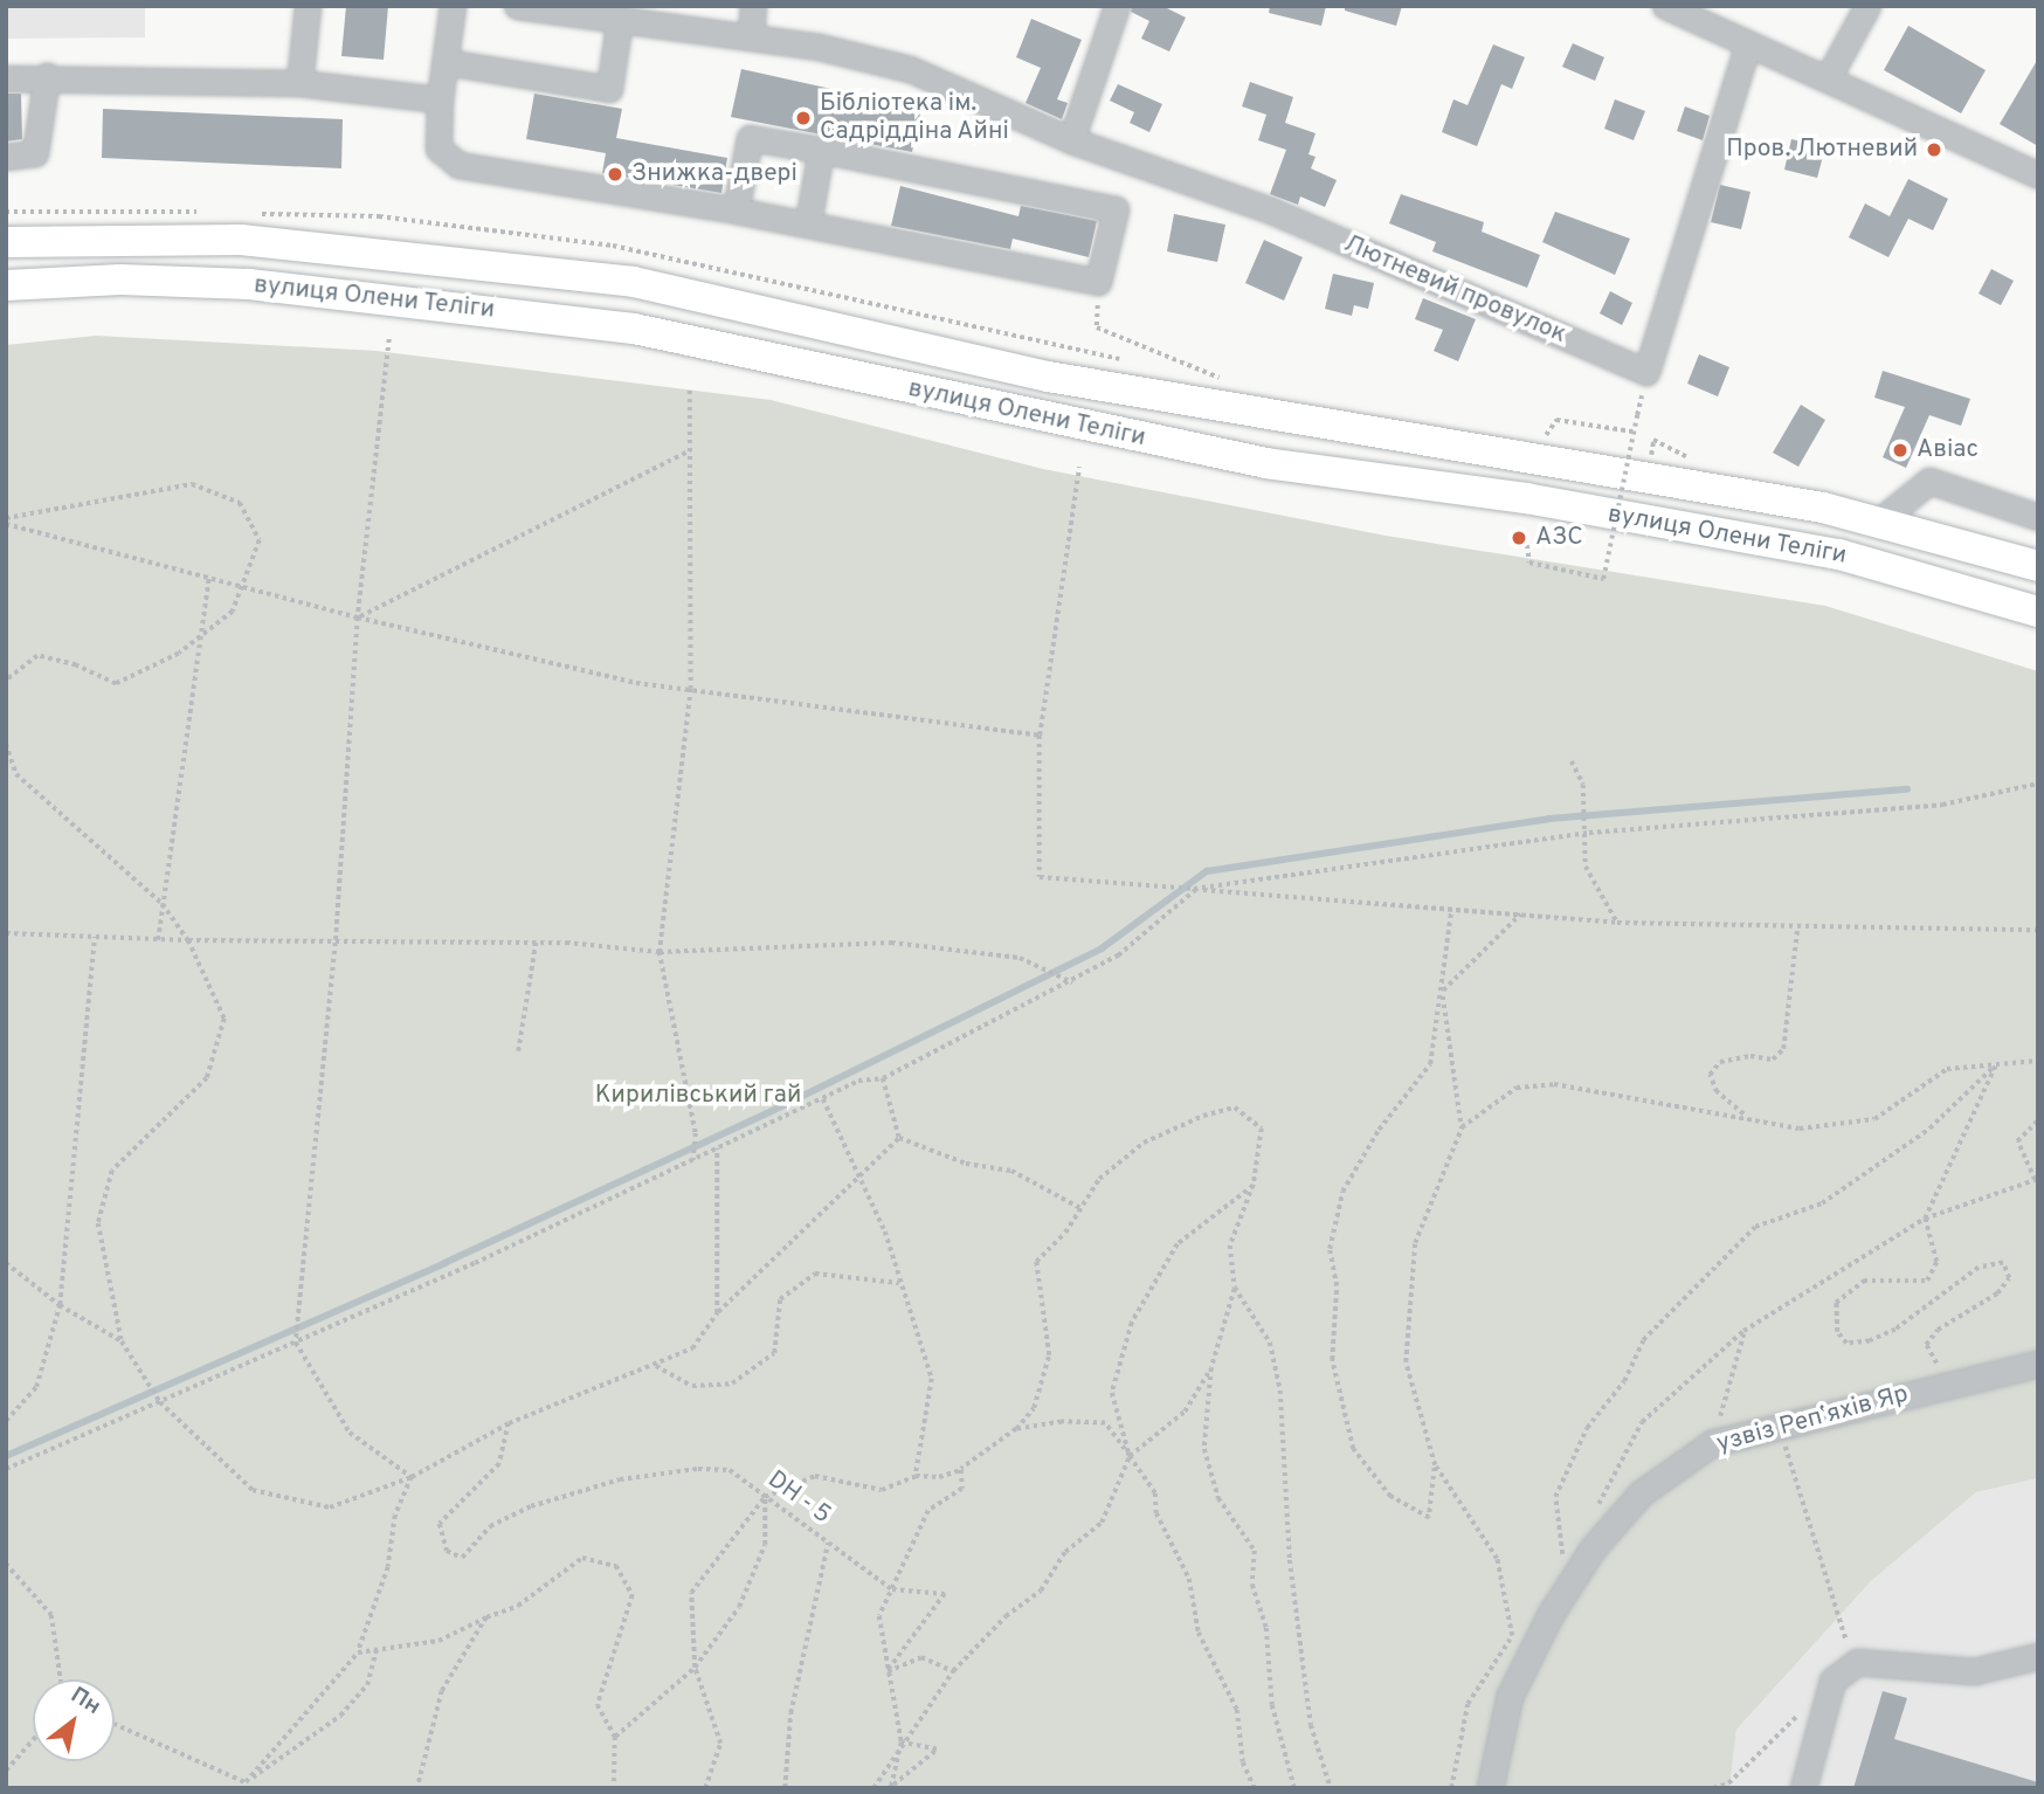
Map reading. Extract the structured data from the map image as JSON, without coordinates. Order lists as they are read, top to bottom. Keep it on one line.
{"streets":{"main road":["вулиця Олени Теліги"],"street":["Лютневий провулок","узвіз Репʼяхів Яр"],"path":["DH - 5"]},"parks":["Кирилівський гай"],"places":["Бібліотека ім. Садріддіна Айні","Пров. Лютневий","Знижка-двері","Авіас","АЗС"],"north":"top right"}
